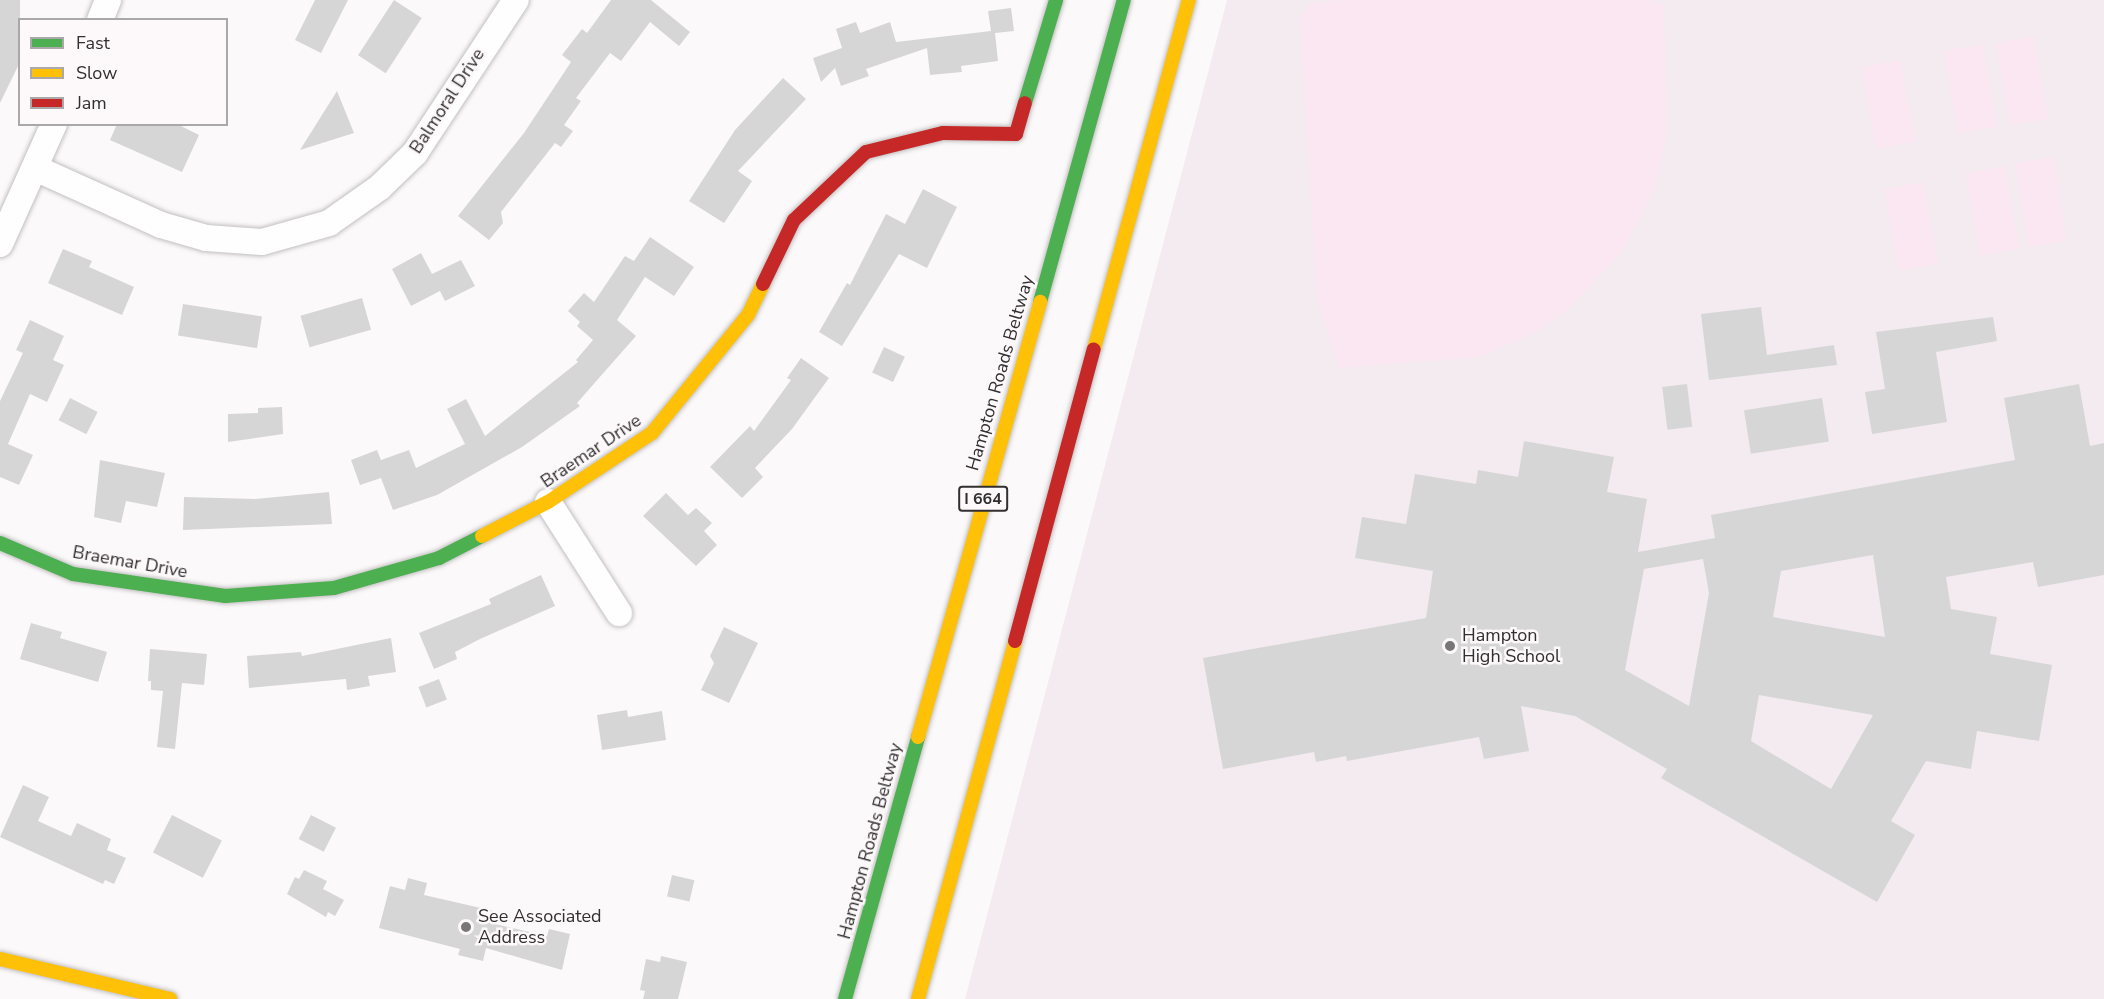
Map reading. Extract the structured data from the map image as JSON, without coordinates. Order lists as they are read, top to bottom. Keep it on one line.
{"streets":{"main road":["Hampton Roads Beltway","Braemar Drive","I 664"],"street":["Balmoral Drive"]},"places":["Hampton High School","See Associated Address"],"legend":["Fast","Slow","Jam"]}
